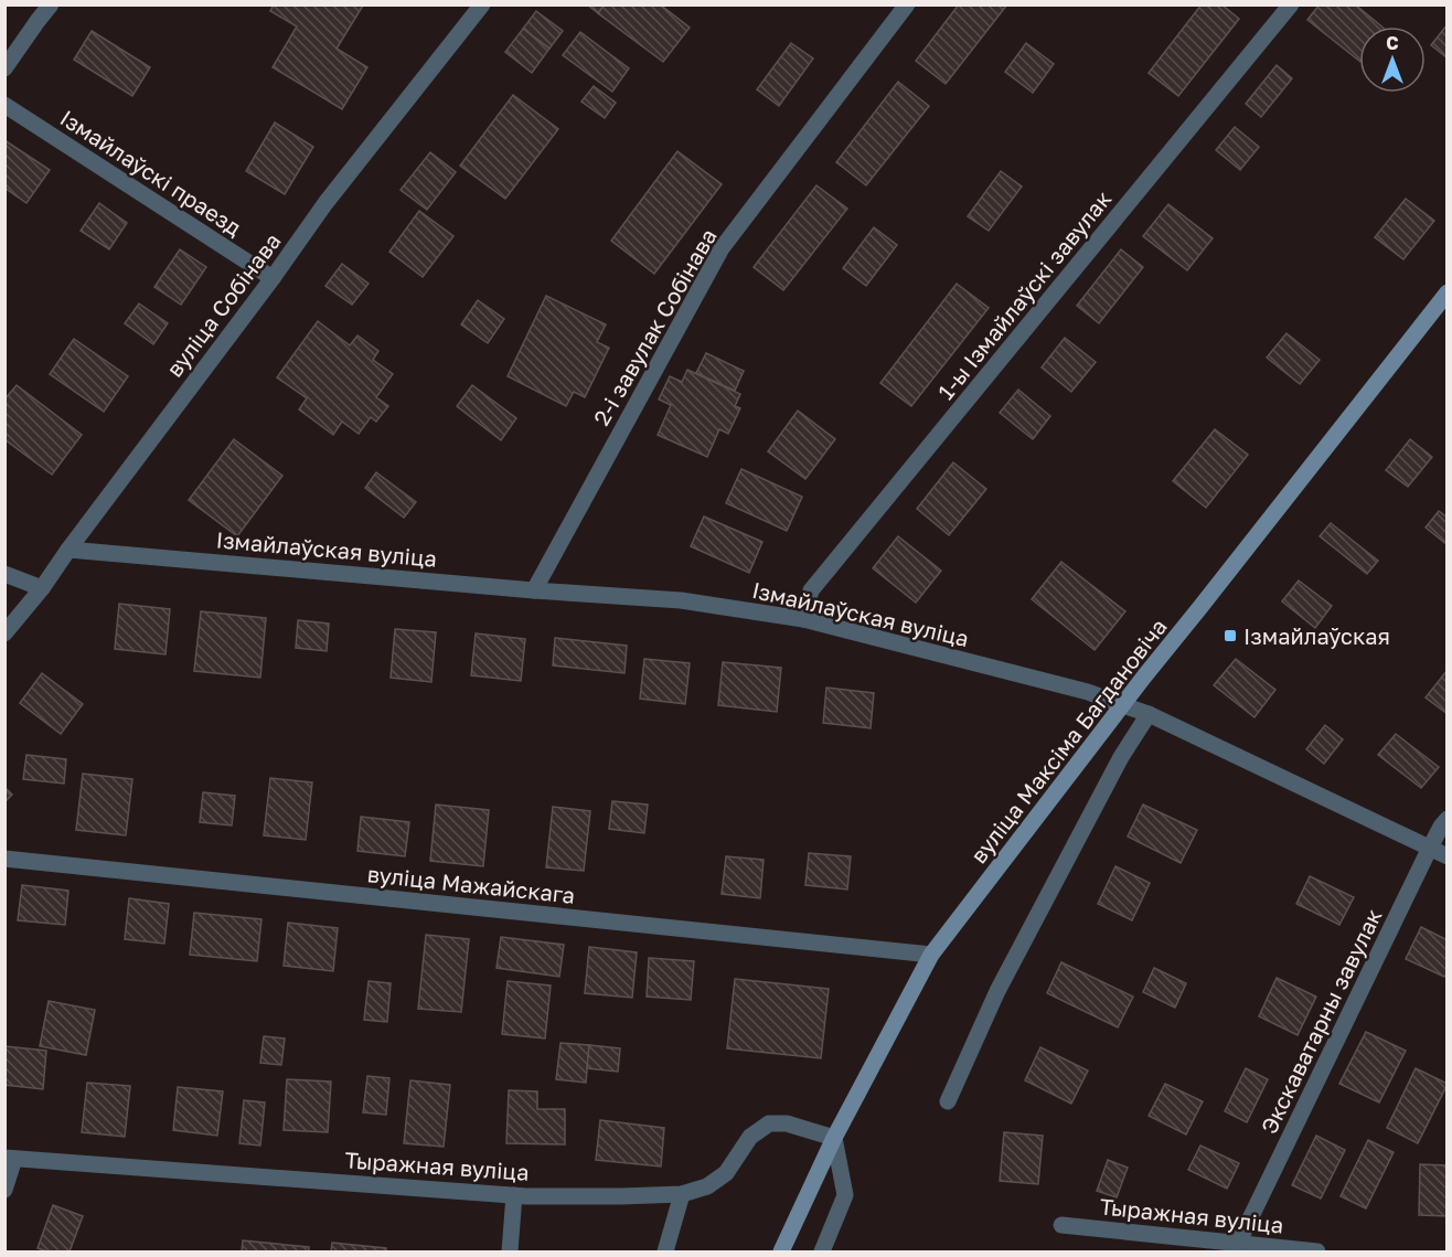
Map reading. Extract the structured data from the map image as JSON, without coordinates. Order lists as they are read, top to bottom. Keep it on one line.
{"streets":{"main road":["вуліца Максіма Багдановіча"],"street":["Ізмайлаўскі праезд","1-ы Ізмайлаўскі завулак","вуліца Собінава","2-і завулак Собінава","Ізмайлаўская вуліца","вуліца Мажайскага","Экскаватарны завулак","Тыражная вуліца"]},"crossings":[["Ізмайлаўскі праезд","вуліца Собінава"],["1-ы Ізмайлаўскі завулак","Ізмайлаўская вуліца"],["вуліца Собінава","Ізмайлаўская вуліца"],["2-і завулак Собінава","Ізмайлаўская вуліца"],["Ізмайлаўская вуліца","вуліца Максіма Багдановіча"],["Ізмайлаўская вуліца","Экскаватарны завулак"],["вуліца Максіма Багдановіча","вуліца Мажайскага"],["вуліца Максіма Багдановіча","Тыражная вуліца"],["Экскаватарны завулак","Тыражная вуліца"]],"places":{"transit":["Ізмайлаўская"]},"north":"top"}
